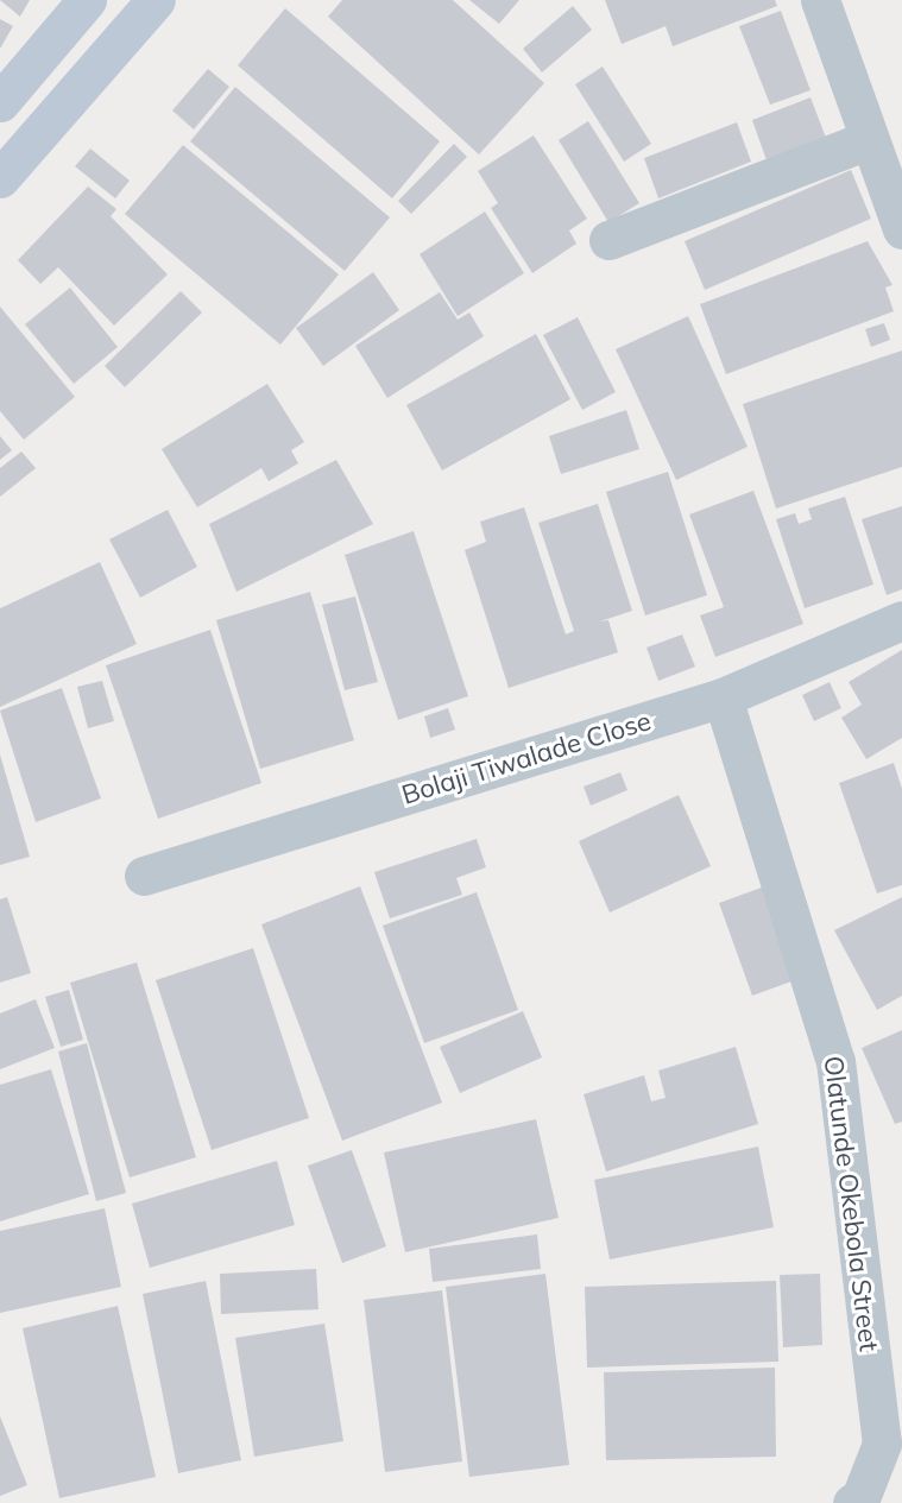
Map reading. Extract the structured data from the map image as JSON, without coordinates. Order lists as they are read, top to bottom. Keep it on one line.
{"streets":{"street":["Bolaji Tiwalade Close","Olatunde Okebola Street"]},"crossings":[["Bolaji Tiwalade Close","Olatunde Okebola Street"]]}
